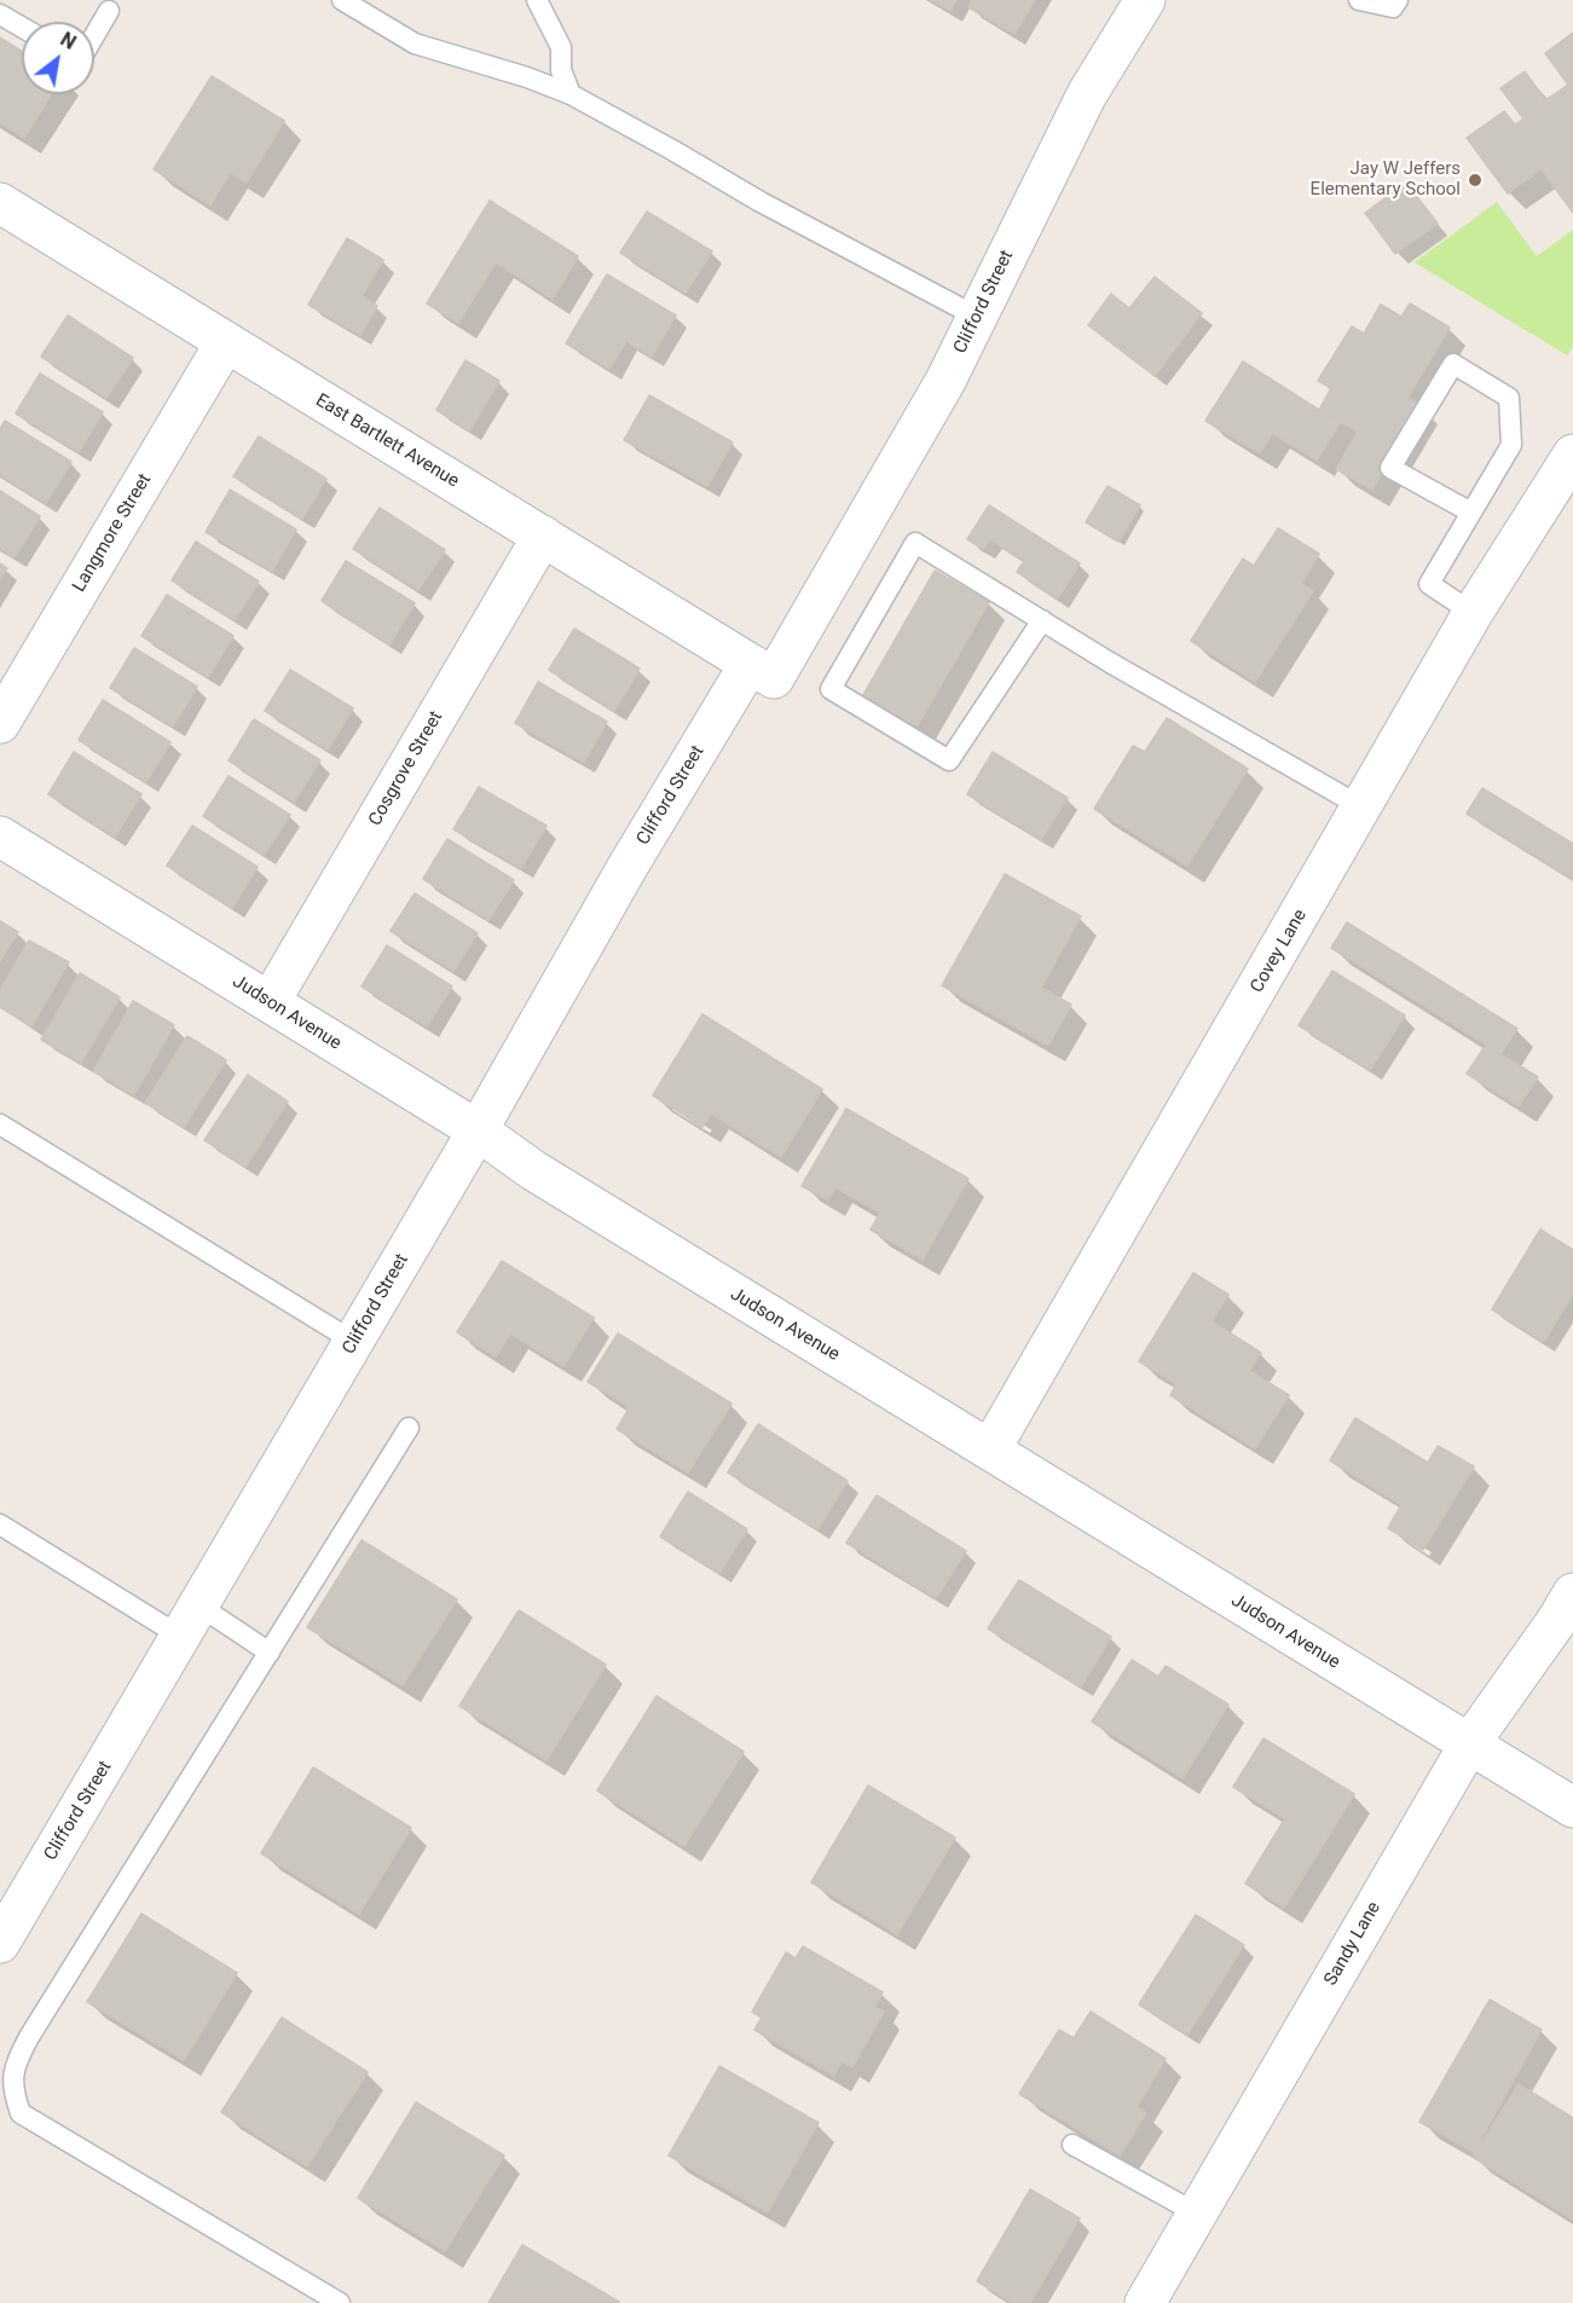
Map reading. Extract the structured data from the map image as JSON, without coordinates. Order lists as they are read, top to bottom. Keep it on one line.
{"streets":{"street":["Clifford Street","East Bartlett Avenue","Langmore Street","Cosgrove Street","Covey Lane","Judson Avenue","Sandy Lane"]},"crossings":[["Clifford Street","East Bartlett Avenue"],["Clifford Street","Judson Avenue"],["East Bartlett Avenue","Langmore Street"],["East Bartlett Avenue","Cosgrove Street"],["Cosgrove Street","Judson Avenue"],["Covey Lane","Judson Avenue"],["Judson Avenue","Sandy Lane"]],"places":["Jay W Jeffers Elementary School"],"north":"top right"}
